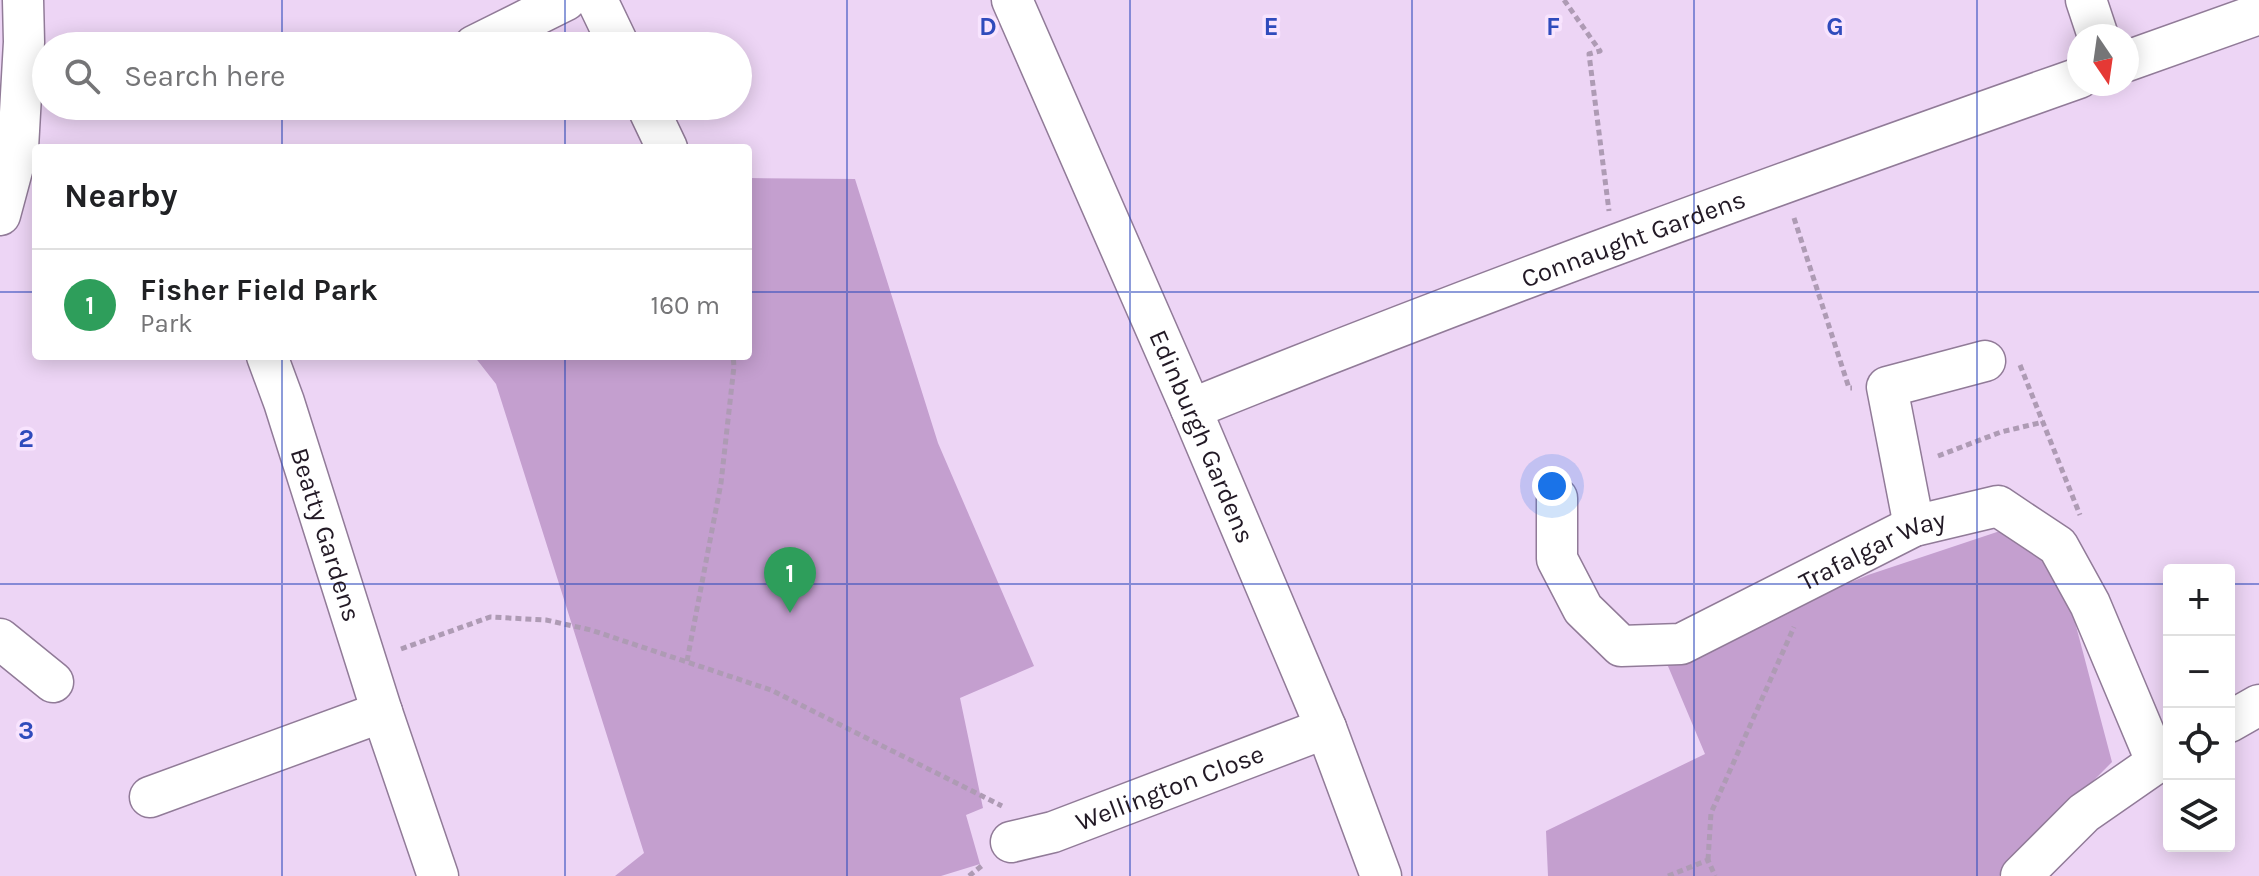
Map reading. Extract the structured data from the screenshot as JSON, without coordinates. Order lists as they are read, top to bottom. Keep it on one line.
{"streets":{"street":["Connaught Gardens","Edinburgh Gardens","Beatty Gardens","Trafalgar Way","Wellington Close"]},"crossings":[["Connaught Gardens","Edinburgh Gardens"],["Edinburgh Gardens","Wellington Close"]],"north":"bottom","page":{"search":"Search here","heading":"Nearby","list":[{"mark":"1","name":"Fisher Field Park","note":"Park","value":"160 m"}],"pins":"1","map_buttons":["+","−"]},"grid":{"columns":["D","E","F","G"],"rows":["2","3"]}}
